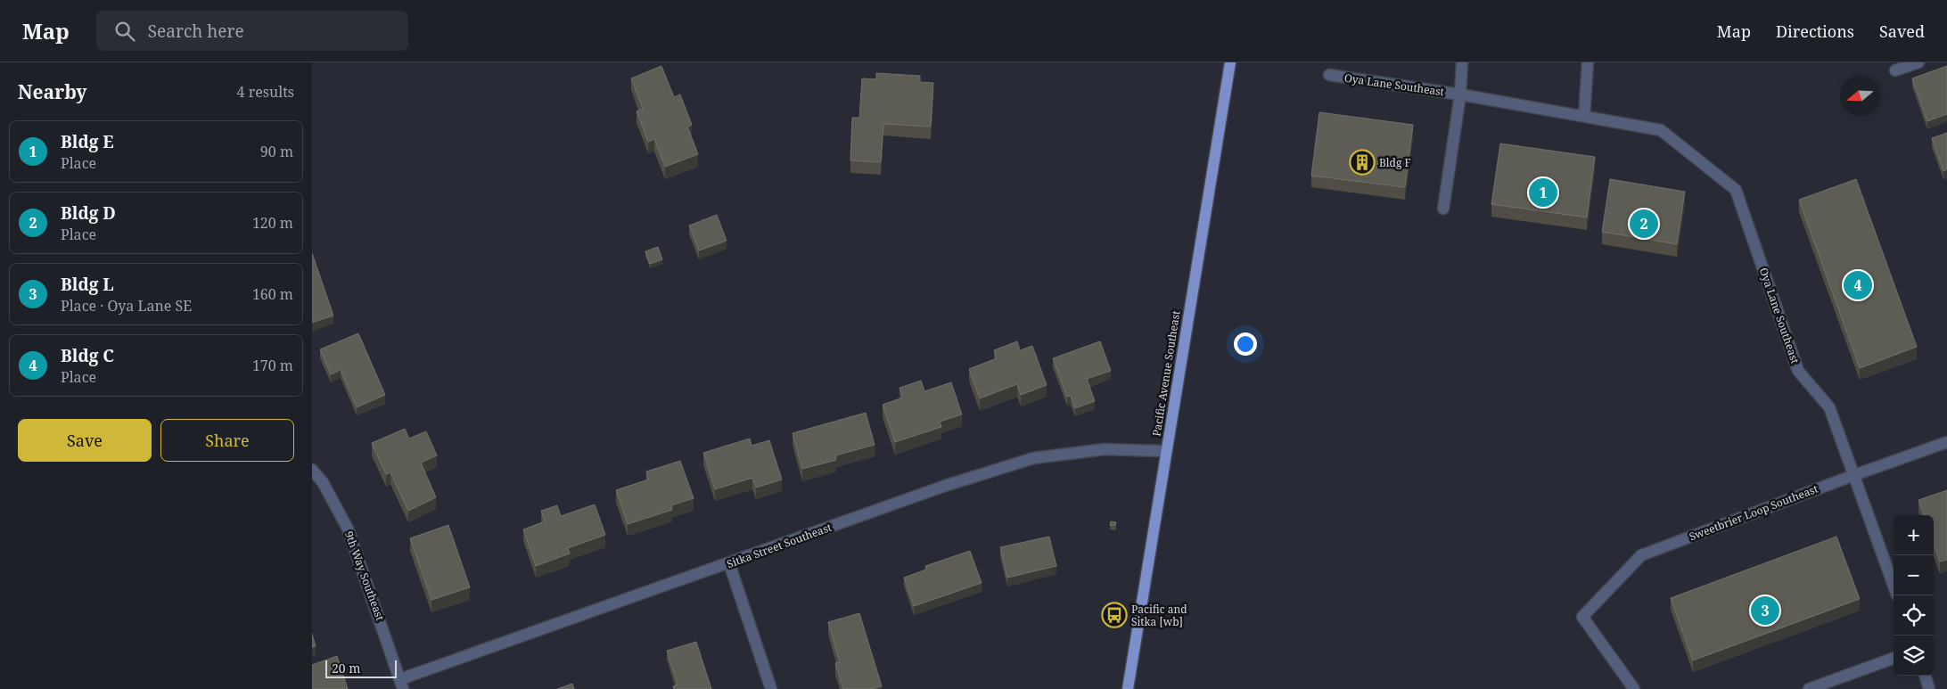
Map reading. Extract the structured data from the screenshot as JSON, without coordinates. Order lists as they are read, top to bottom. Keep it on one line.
{"streets":{"main road":["Pacific Avenue Southeast"],"street":["Oya Lane Southeast","Sweetbrier Loop Southeast","Sitka Street Southeast","9th Way Southeast"]},"crossings":[["Oya Lane Southeast","Sweetbrier Loop Southeast"],["Pacific Avenue Southeast","Sitka Street Southeast"],["Sitka Street Southeast","9th Way Southeast"]],"places":{"building":["Bldg F"],"bus stop":["Pacific and Sitka [wb]"]},"scale_bar":"20 m","north":"left","page":{"header":"Map","search":"Search here","nav":["Map","Directions","Saved"],"heading":["Nearby","4 results"],"list":[{"mark":"1","name":"Bldg E","note":"Place","value":"90 m"},{"mark":"2","name":"Bldg D","note":"Place","value":"120 m"},{"mark":"3","name":"Bldg L","note":"Place · Oya Lane SE","value":"160 m"},{"mark":"4","name":"Bldg C","note":"Place","value":"170 m"}],"pins":["1","2","4","3"],"buttons":["Save","Share"],"map_buttons":["+","−"],"scale":"20 m"}}
